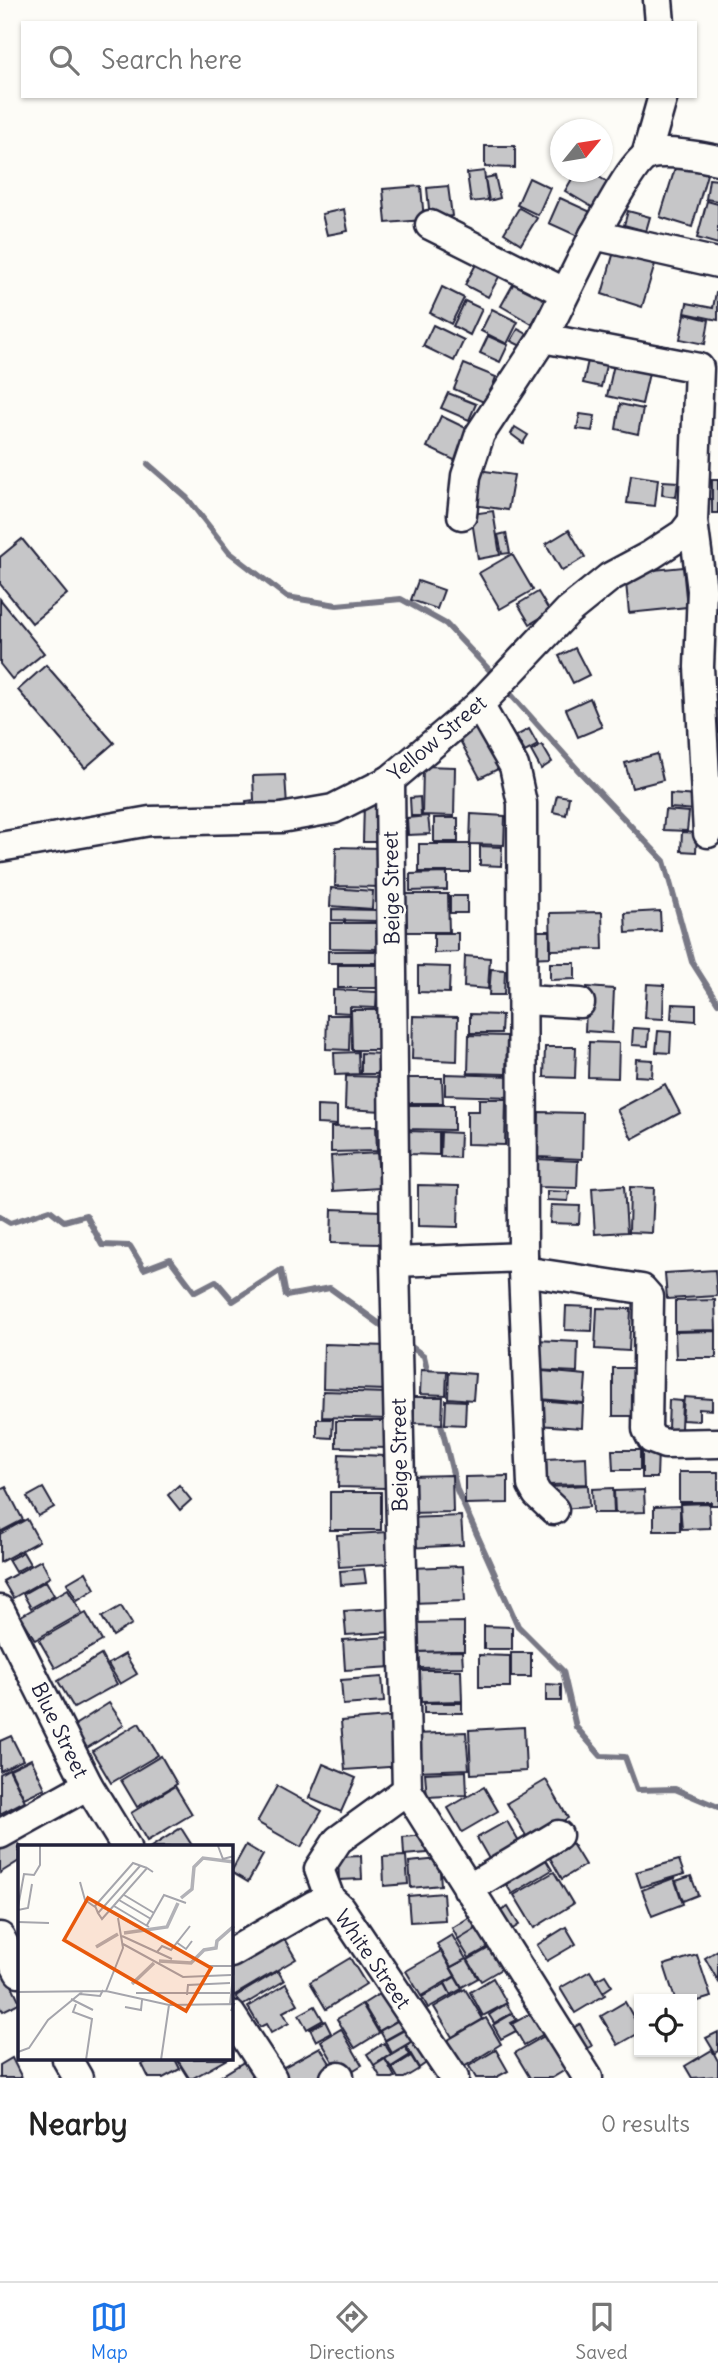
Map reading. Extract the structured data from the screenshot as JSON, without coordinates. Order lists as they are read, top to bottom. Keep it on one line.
{"streets":{"street":["Yellow Street","Beige Street","Blue Street","White Street"]},"crossings":[["Yellow Street","Beige Street"]],"north":"top right","page":{"search":"Search here","heading":["Nearby","0 results"],"nav":["Map","Directions","Saved"]}}
